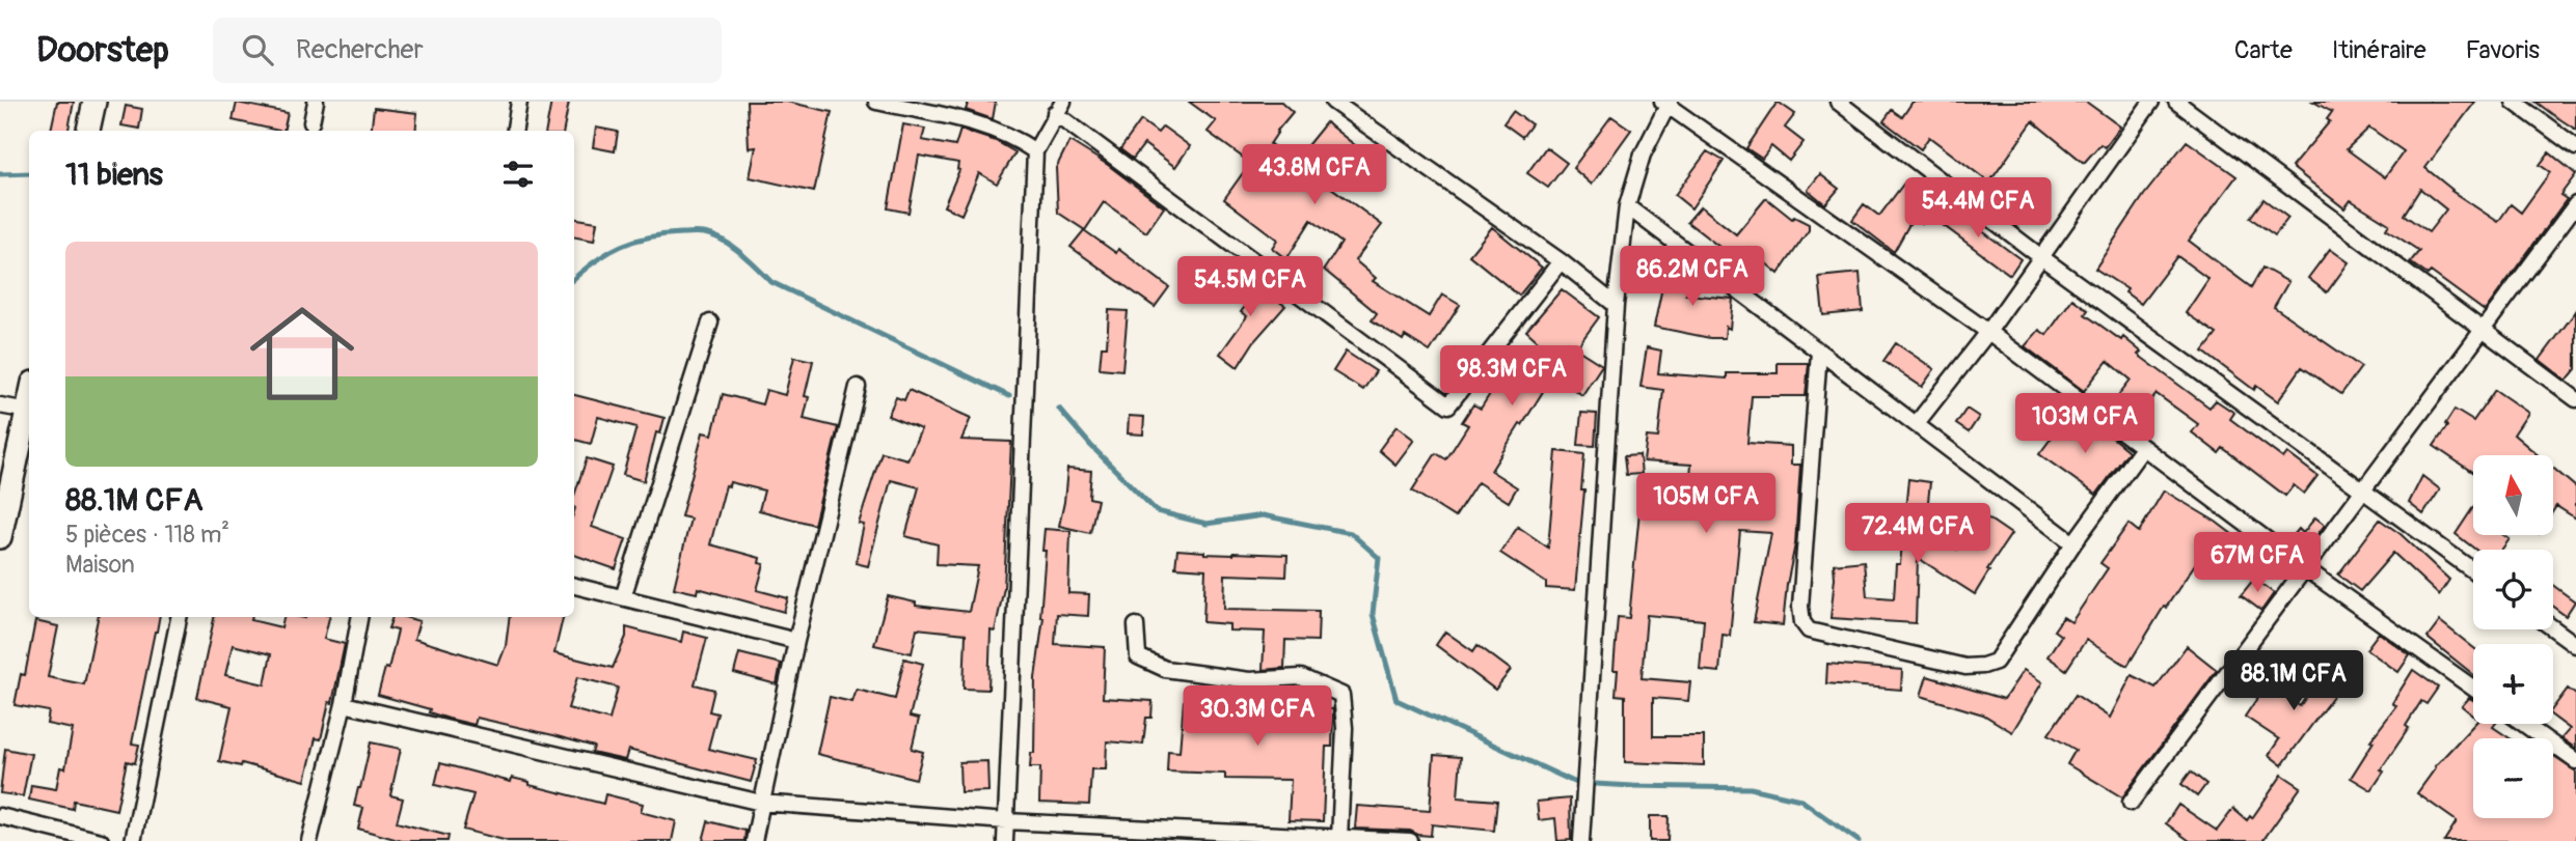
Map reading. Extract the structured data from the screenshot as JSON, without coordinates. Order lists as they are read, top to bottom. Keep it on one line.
{"north":"top","page":{"header":"Doorstep","search":"Rechercher","nav":["Carte","Itinéraire","Favoris"],"heading":"11 biens","price":["43.8M CFA","54.4M CFA","86.2M CFA","54.5M CFA","98.3M CFA","103M CFA","105M CFA","72.4M CFA","67M CFA","88.1M CFA","30.3M CFA"],"list":[{"name":"88.1M CFA","note":"5 pièces · 118 m² · Maison"}],"map_buttons":["+","−"]}}
